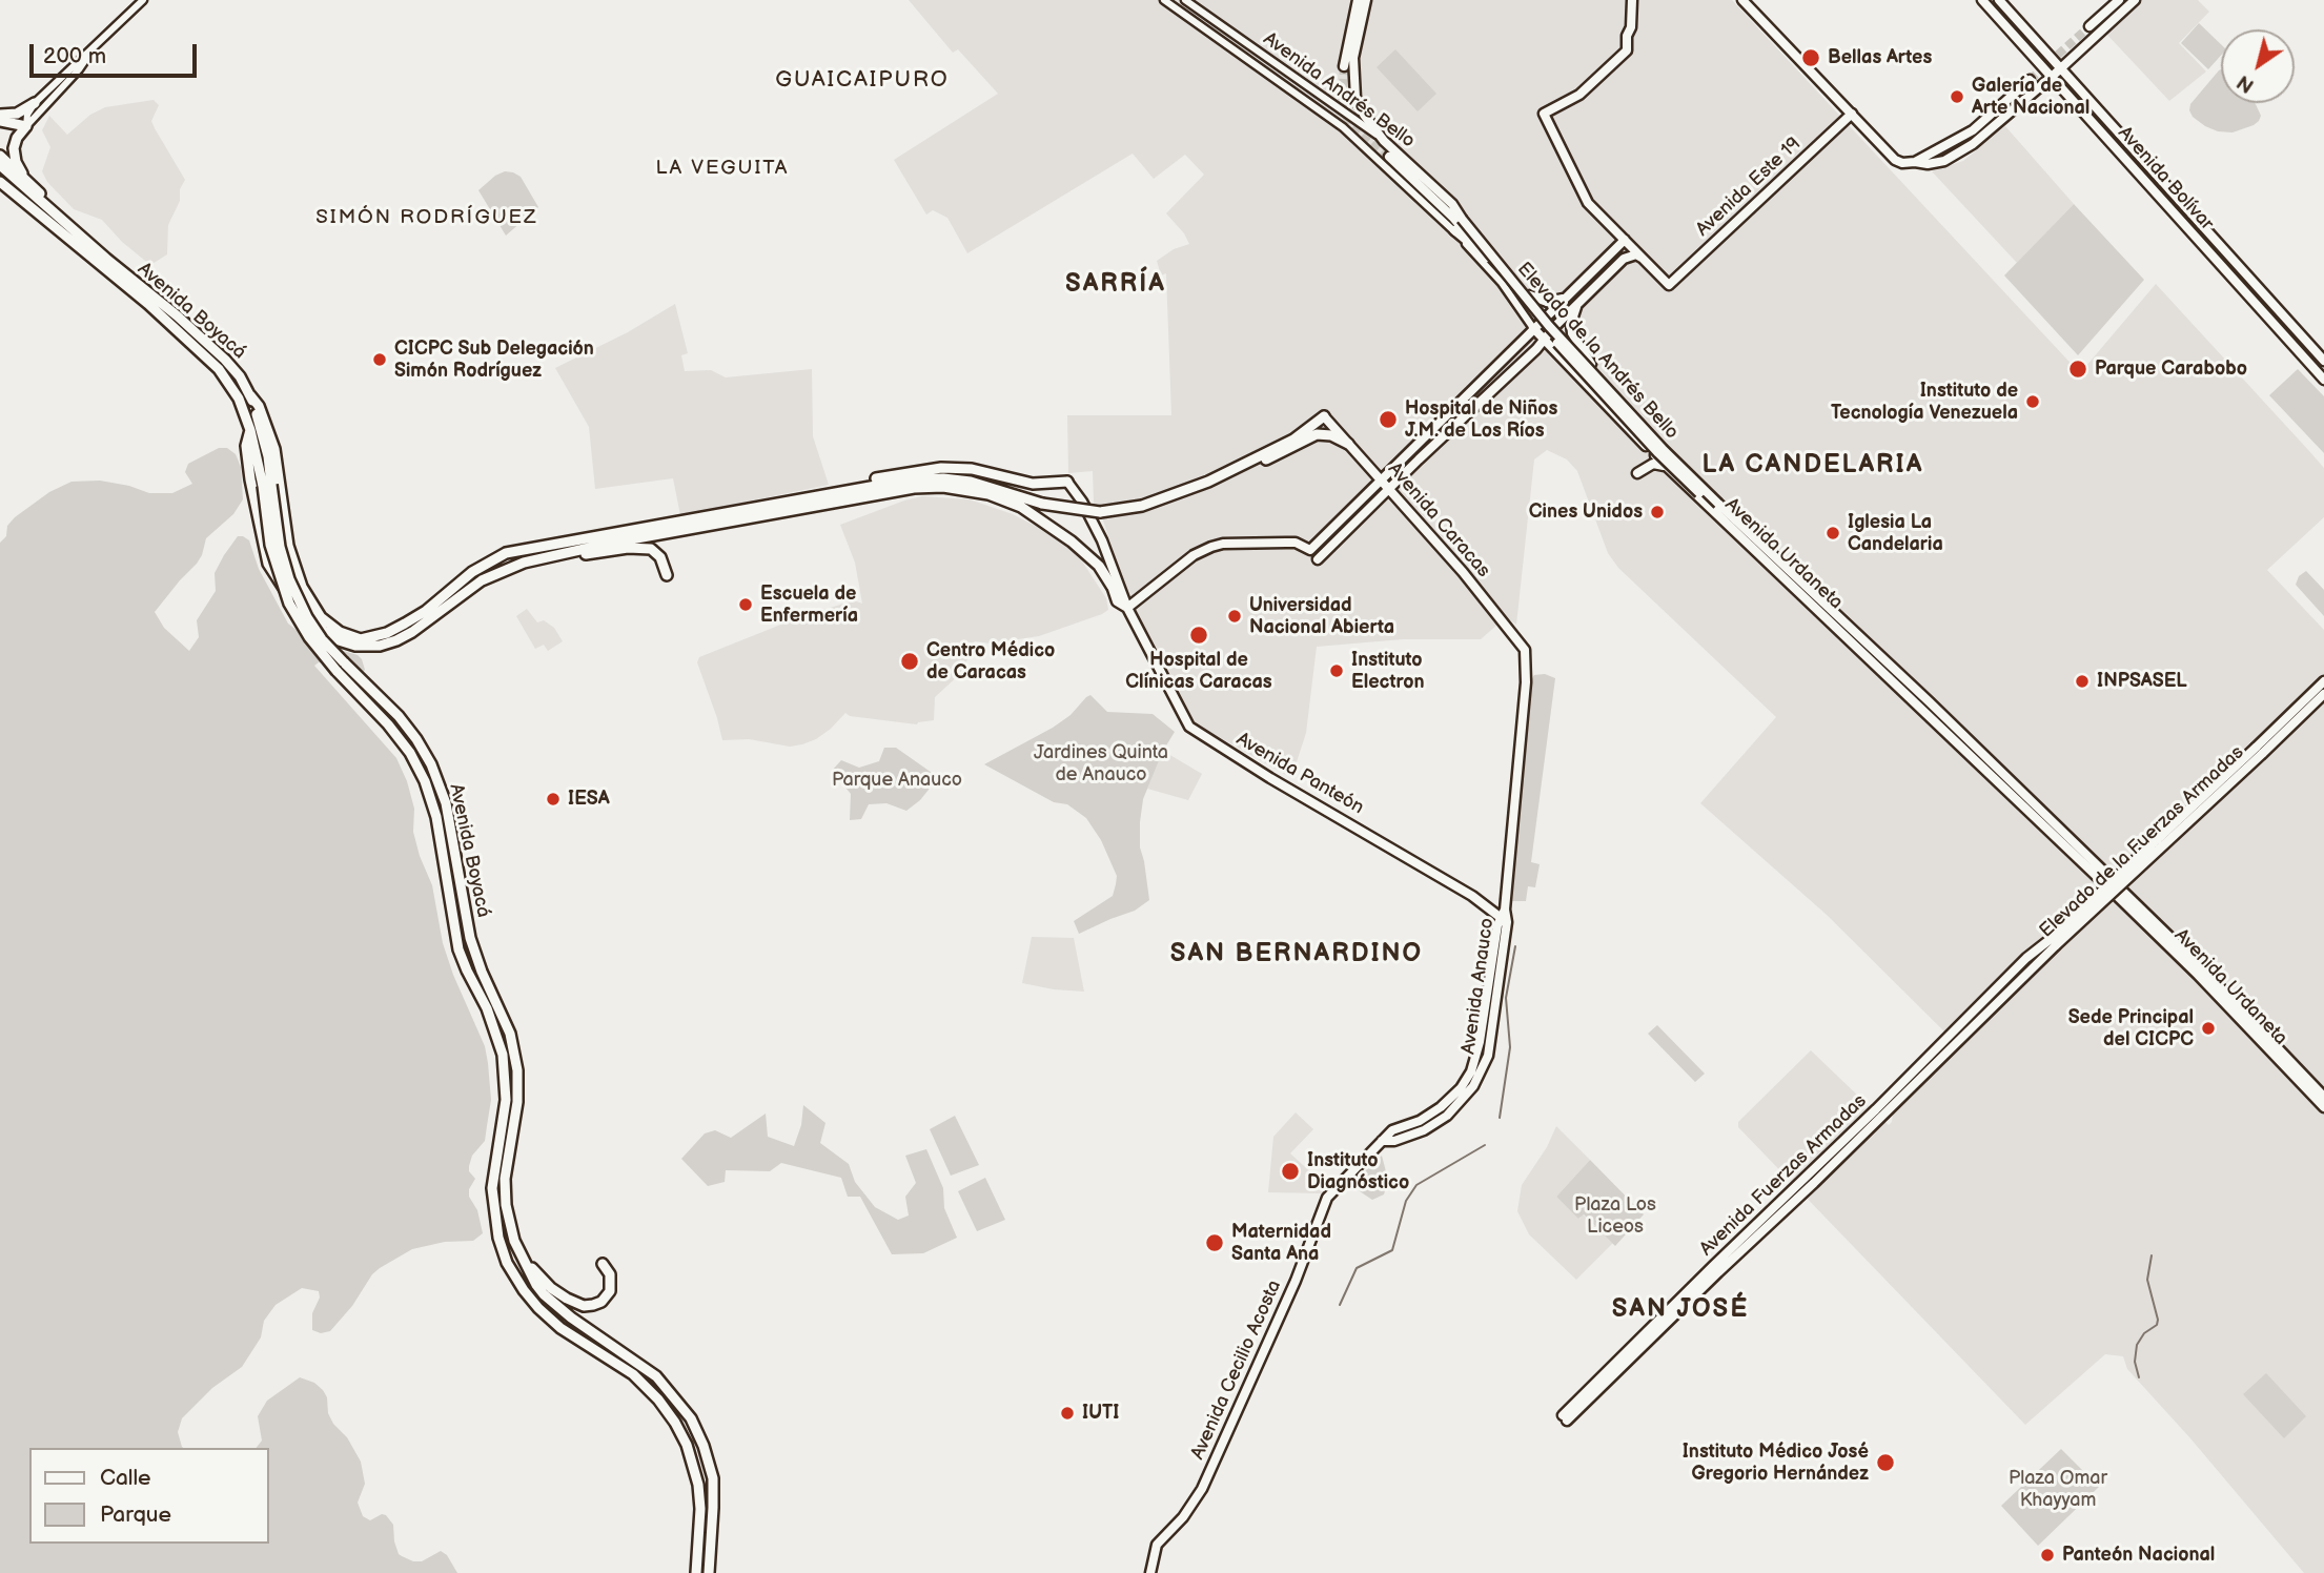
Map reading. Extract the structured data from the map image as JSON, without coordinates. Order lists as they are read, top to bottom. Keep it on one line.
{"streets":{"highway":["Avenida Boyacá"],"main road":["Avenida Andrés Bello","Avenida Bolívar","Avenida Este 19","Elevado de la Andrés Bello","Avenida Caracas","Avenida Urdaneta","Avenida Panteón","Elevado de la Fuerzas Armadas","Avenida Anauco","Avenida Fuerzas Armadas","Avenida Cecilio Acosta"]},"crossings":[["Avenida Andrés Bello","Elevado de la Andrés Bello"],["Avenida Andrés Bello","Avenida Urdaneta"],["Elevado de la Andrés Bello","Avenida Urdaneta"],["Avenida Caracas","Avenida Anauco"],["Avenida Panteón","Avenida Anauco"],["Elevado de la Fuerzas Armadas","Avenida Fuerzas Armadas"],["Avenida Anauco","Avenida Cecilio Acosta"]],"districts":["GUAICAIPURO","LA VEGUITA","SIMÓN RODRÍGUEZ","SARRÍA","LA CANDELARIA","SAN BERNARDINO","SAN JOSÉ"],"parks":["Jardines Quinta de Anauco","Parque Anauco","Plaza Los Liceos","Plaza Omar Khayyam"],"places":["Bellas Artes","Galería de Arte Nacional","CICPC Sub Delegación Simón Rodríguez","Parque Carabobo","Instituto de Tecnología Venezuela","Hospital de Niños J.M. de Los Ríos","Cines Unidos","Iglesia La Candelaria","Escuela de Enfermería","Universidad Nacional Abierta","Hospital de Clínicas Caracas","Centro Médico de Caracas","Instituto Electron","INPSASEL","IESA","Sede Principal del CICPC","Instituto Diagnóstico","Maternidad Santa Ana","IUTI","Instituto Médico José Gregorio Hernández","Panteón Nacional"],"legend":["Calle","Parque"],"scale_bar":"200 m","north":"bottom left"}
